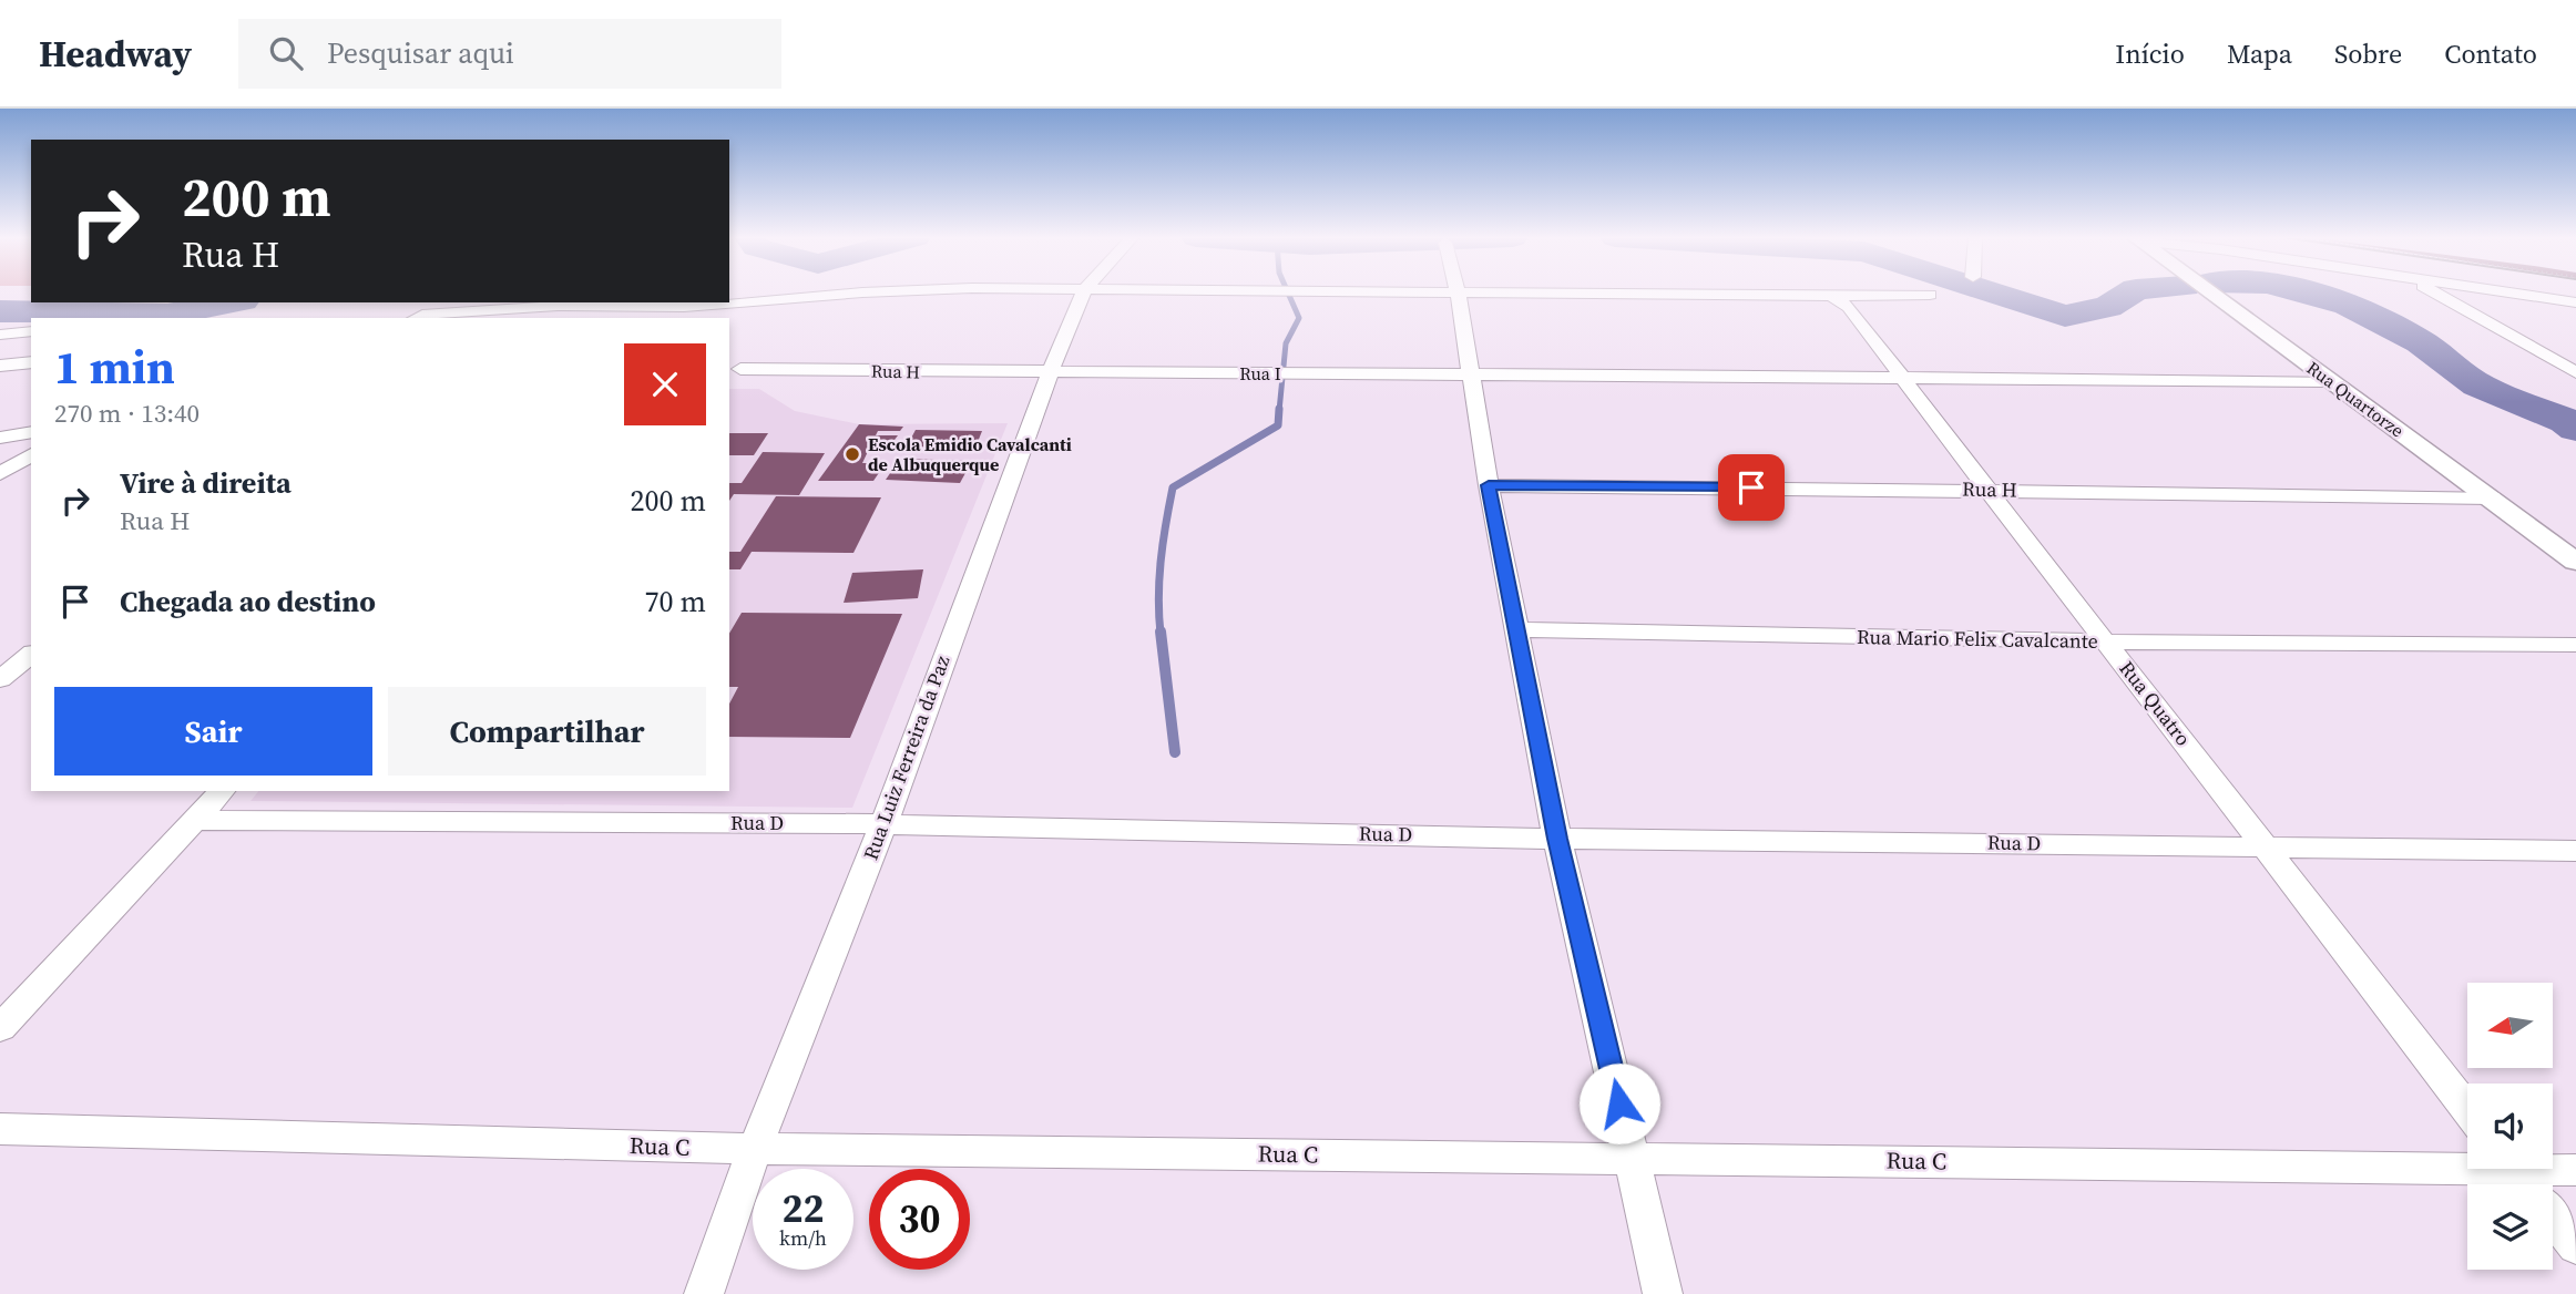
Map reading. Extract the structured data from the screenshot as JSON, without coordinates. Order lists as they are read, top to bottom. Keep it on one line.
{"streets":{"street":["Rua H","Rua I","Rua Quartorze","Rua Mario Felix Cavalcante","Rua Quatro","Rua Luiz Ferreira da Paz","Rua D","Rua C"]},"crossings":[["Rua H","Rua I"],["Rua H","Rua Quartorze"],["Rua H","Rua Quatro"],["Rua H","Rua Luiz Ferreira da Paz"],["Rua I","Rua Luiz Ferreira da Paz"],["Rua Mario Felix Cavalcante","Rua Quatro"],["Rua Quatro","Rua D"],["Rua Luiz Ferreira da Paz","Rua D"],["Rua Luiz Ferreira da Paz","Rua C"]],"places":["Escola Emidio Cavalcanti de Albuquerque"],"north":"left","page":{"header":"Headway","search":"Pesquisar aqui","nav":["Início","Mapa","Sobre","Contato"],"turn":["200 m","Rua H"],"heading":["1 min","270 m · 13:40"],"list":[{"name":"Vire à direita","note":"Rua H","value":"200 m"},{"name":"Chegada ao destino","value":"70 m"}],"buttons":["Sair","Compartilhar"],"speed":"22 km/h","limit":"30"}}
